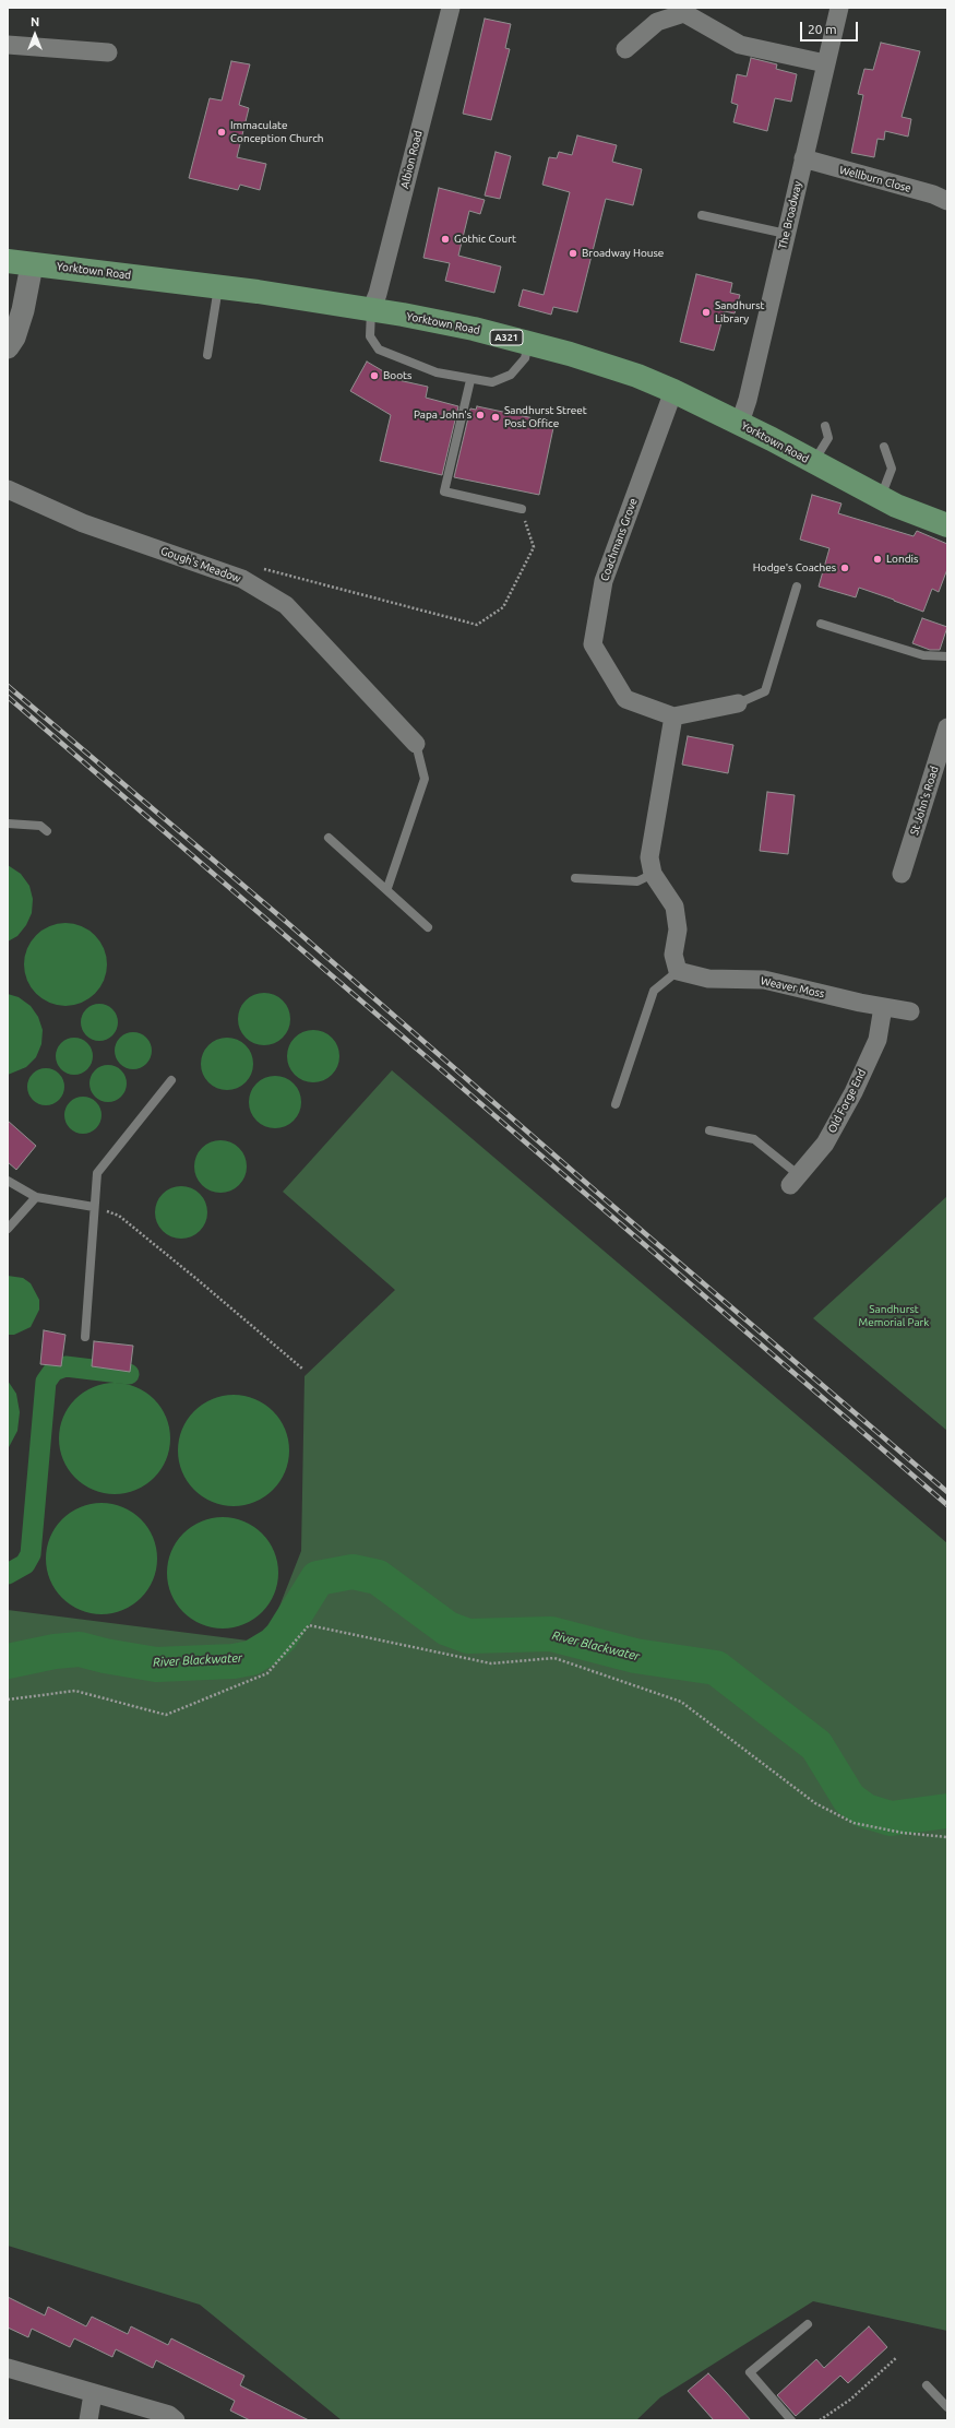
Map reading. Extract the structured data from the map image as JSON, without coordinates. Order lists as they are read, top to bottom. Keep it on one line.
{"streets":{"main road":["Yorktown Road","A321"],"street":["Albion Road","Wellburn Close","The Broadway","Coachmans Grove","Gough's Meadow","St John's Road","Weaver Moss","Old Forge End"]},"crossings":[["Albion Road","Yorktown Road"],["Wellburn Close","The Broadway"],["The Broadway","Yorktown Road"],["Yorktown Road","Coachmans Grove"],["Weaver Moss","Old Forge End"]],"water":["River Blackwater"],"parks":["Sandhurst Memorial Park"],"places":["Immaculate Conception Church","Gothic Court","Broadway House","Sandhurst Library","Boots","Papa John's","Sandhurst Street Post Office","Londis","Hodge's Coaches"],"scale_bar":"20 m","north":"top"}
